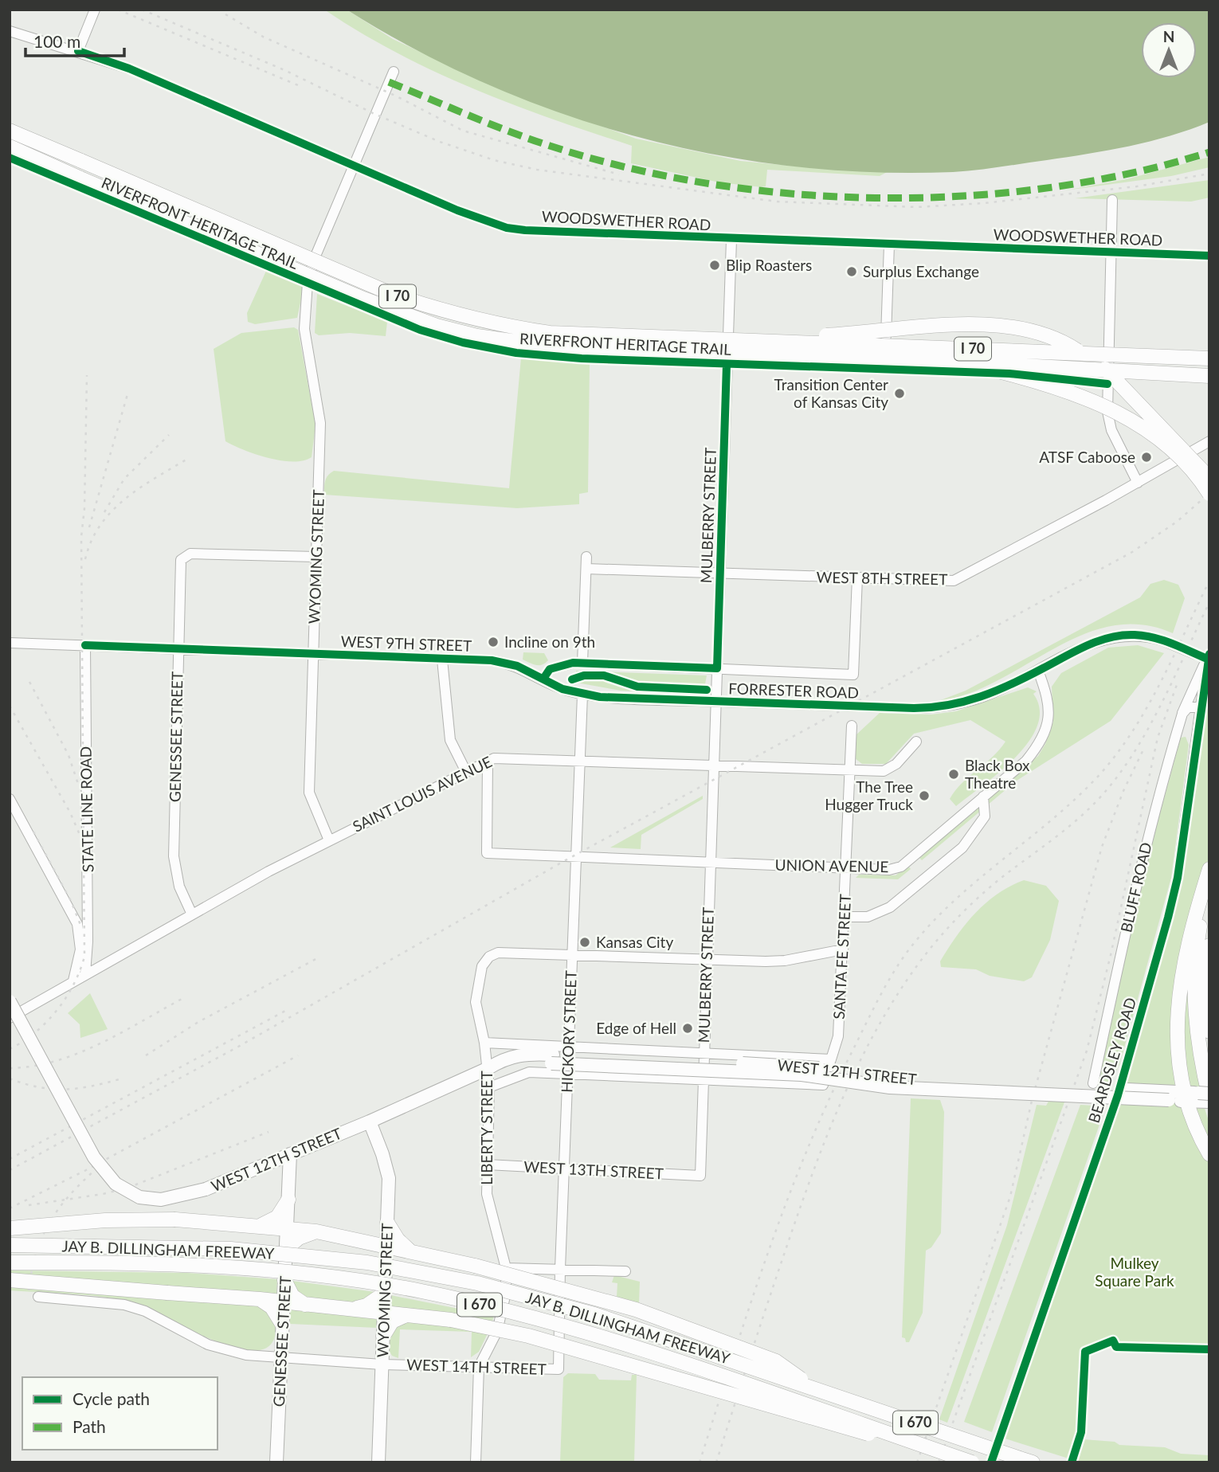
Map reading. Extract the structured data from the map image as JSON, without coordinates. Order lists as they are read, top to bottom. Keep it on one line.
{"streets":{"highway":["I 70","JAY B. DILLINGHAM FREEWAY","I 670"],"main road":["WYOMING STREET","GENESSEE STREET","WEST 12TH STREET"],"street":["WOODSWETHER ROAD","MULBERRY STREET","WEST 8TH STREET","WEST 9TH STREET","FORRESTER ROAD","SAINT LOUIS AVENUE","STATE LINE ROAD","UNION AVENUE","BLUFF ROAD","SANTA FE STREET","HICKORY STREET","BEARDSLEY ROAD","LIBERTY STREET","WEST 13TH STREET","WEST 14TH STREET"],"cycle path":["RIVERFRONT HERITAGE TRAIL"]},"crossings":[["WOODSWETHER ROAD","MULBERRY STREET"],["WOODSWETHER ROAD","WYOMING STREET"],["MULBERRY STREET","WEST 8TH STREET"],["MULBERRY STREET","SAINT LOUIS AVENUE"],["MULBERRY STREET","UNION AVENUE"],["MULBERRY STREET","WEST 12TH STREET"],["MULBERRY STREET","WEST 13TH STREET"],["WYOMING STREET","WEST 9TH STREET"],["WYOMING STREET","GENESSEE STREET"],["WYOMING STREET","SAINT LOUIS AVENUE"],["WYOMING STREET","WEST 12TH STREET"],["WYOMING STREET","WEST 14TH STREET"],["WEST 9TH STREET","FORRESTER ROAD"],["WEST 9TH STREET","GENESSEE STREET"],["WEST 9TH STREET","STATE LINE ROAD"],["FORRESTER ROAD","UNION AVENUE"],["FORRESTER ROAD","HICKORY STREET"],["GENESSEE STREET","SAINT LOUIS AVENUE"],["GENESSEE STREET","WEST 12TH STREET"],["GENESSEE STREET","WEST 14TH STREET"],["SAINT LOUIS AVENUE","STATE LINE ROAD"],["SAINT LOUIS AVENUE","UNION AVENUE"],["SAINT LOUIS AVENUE","SANTA FE STREET"],["SAINT LOUIS AVENUE","HICKORY STREET"],["UNION AVENUE","SANTA FE STREET"],["UNION AVENUE","HICKORY STREET"],["SANTA FE STREET","WEST 12TH STREET"],["HICKORY STREET","WEST 12TH STREET"],["HICKORY STREET","LIBERTY STREET"],["HICKORY STREET","WEST 13TH STREET"],["HICKORY STREET","WEST 14TH STREET"],["WEST 12TH STREET","LIBERTY STREET"],["LIBERTY STREET","WEST 13TH STREET"],["LIBERTY STREET","WEST 14TH STREET"]],"parks":["Mulkey Square Park"],"places":["Blip Roasters","Surplus Exchange","Transition Center of Kansas City","ATSF Caboose","Incline on 9th","Black Box Theatre","The Tree Hugger Truck","Kansas City","Edge of Hell"],"legend":["Cycle path","Path"],"scale_bar":"100 m","north":"top"}
